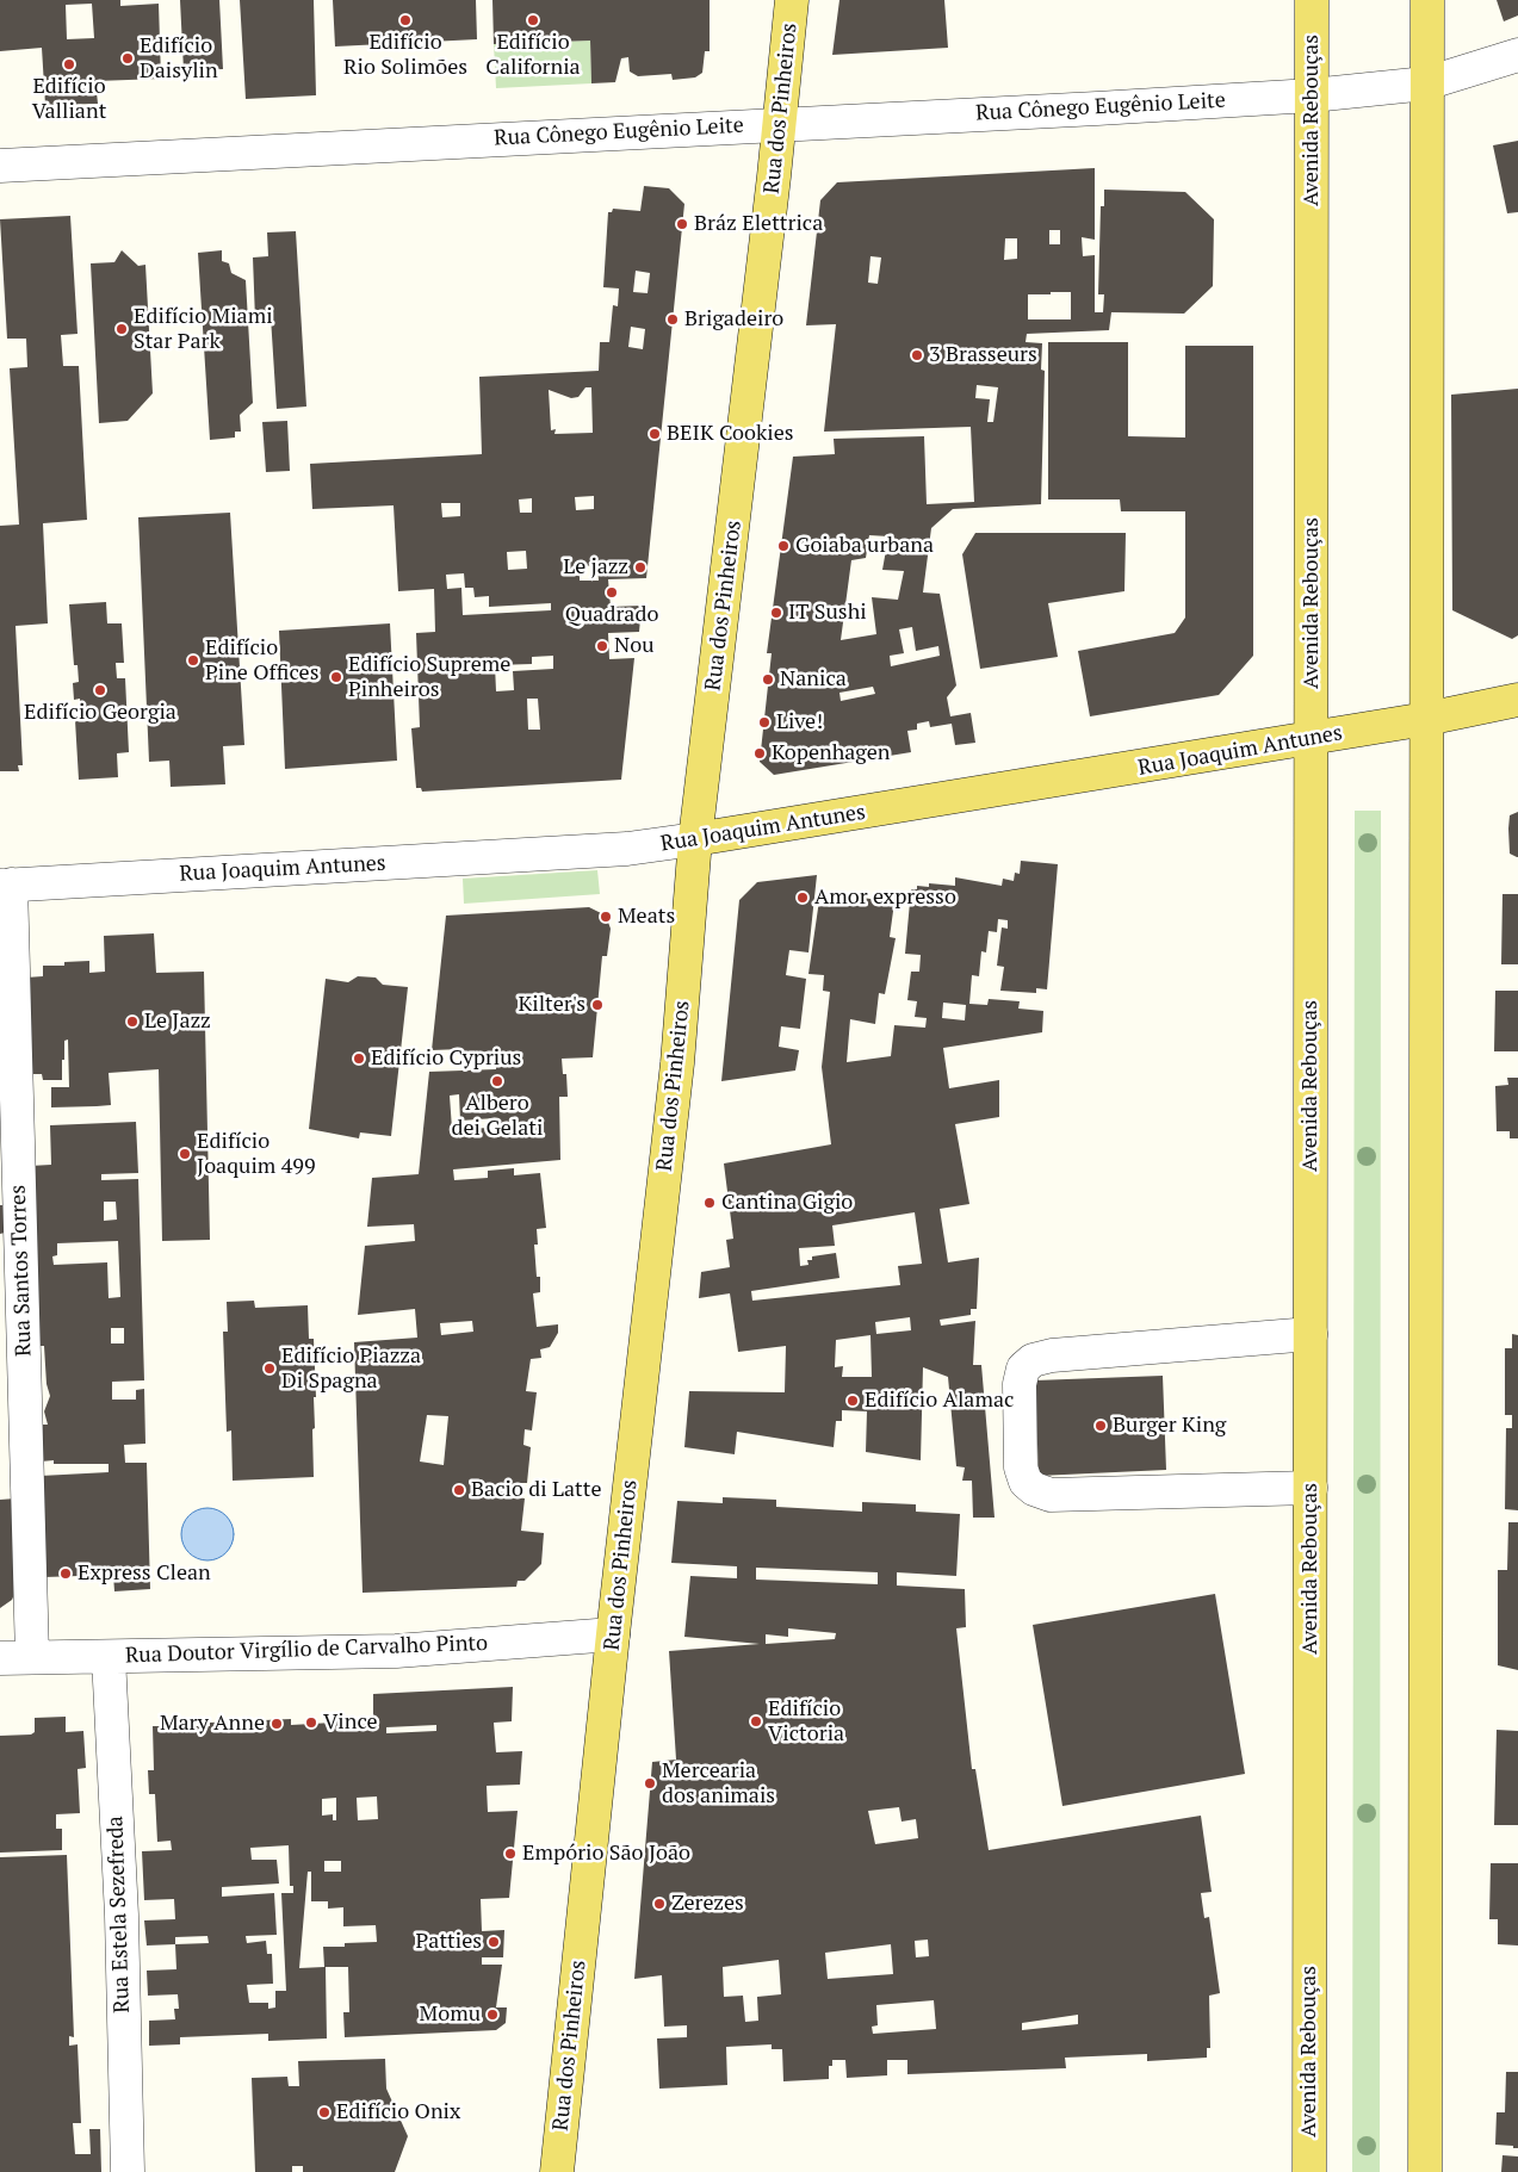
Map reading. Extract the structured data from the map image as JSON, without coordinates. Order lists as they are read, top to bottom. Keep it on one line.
{"streets":{"main road":["Rua dos Pinheiros","Avenida Rebouças","Rua Joaquim Antunes"],"street":["Rua Cônego Eugênio Leite","Rua Santos Torres","Rua Doutor Virgílio de Carvalho Pinto","Rua Estela Sezefreda"]},"crossings":[["Rua Cônego Eugênio Leite","Rua dos Pinheiros"],["Rua Cônego Eugênio Leite","Avenida Rebouças"],["Rua dos Pinheiros","Rua Joaquim Antunes"],["Rua dos Pinheiros","Rua Doutor Virgílio de Carvalho Pinto"],["Avenida Rebouças","Rua Joaquim Antunes"],["Rua Joaquim Antunes","Rua Santos Torres"],["Rua Santos Torres","Rua Doutor Virgílio de Carvalho Pinto"],["Rua Doutor Virgílio de Carvalho Pinto","Rua Estela Sezefreda"]],"places":["Edifício Rio Solimões","Edifício California","Edifício Daisylin","Edifício Valliant","Bráz Elettrica","Brigadeiro","Edifício Miami Star Park","3 Brasseurs","BEIK Cookies","Goiaba urbana","Le jazz","Quadrado","IT Sushi","Nou","Edifício Pine Offices","Edifício Supreme Pinheiros","Nanica","Edifício Georgia","Live!","Kopenhagen","Amor expresso","Meats","Kilter's","Le Jazz","Edifício Cyprius","Albero dei Gelati","Edifício Joaquim 499","Cantina Gigio","Edifício Piazza Di Spagna","Edifício Alamac","Burger King","Bacio di Latte","Express Clean","Edifício Victoria","Vince","Mary Anne","Mercearia dos animais","Empório São João","Zerezes","Patties","Momu","Edifício Onix"]}
